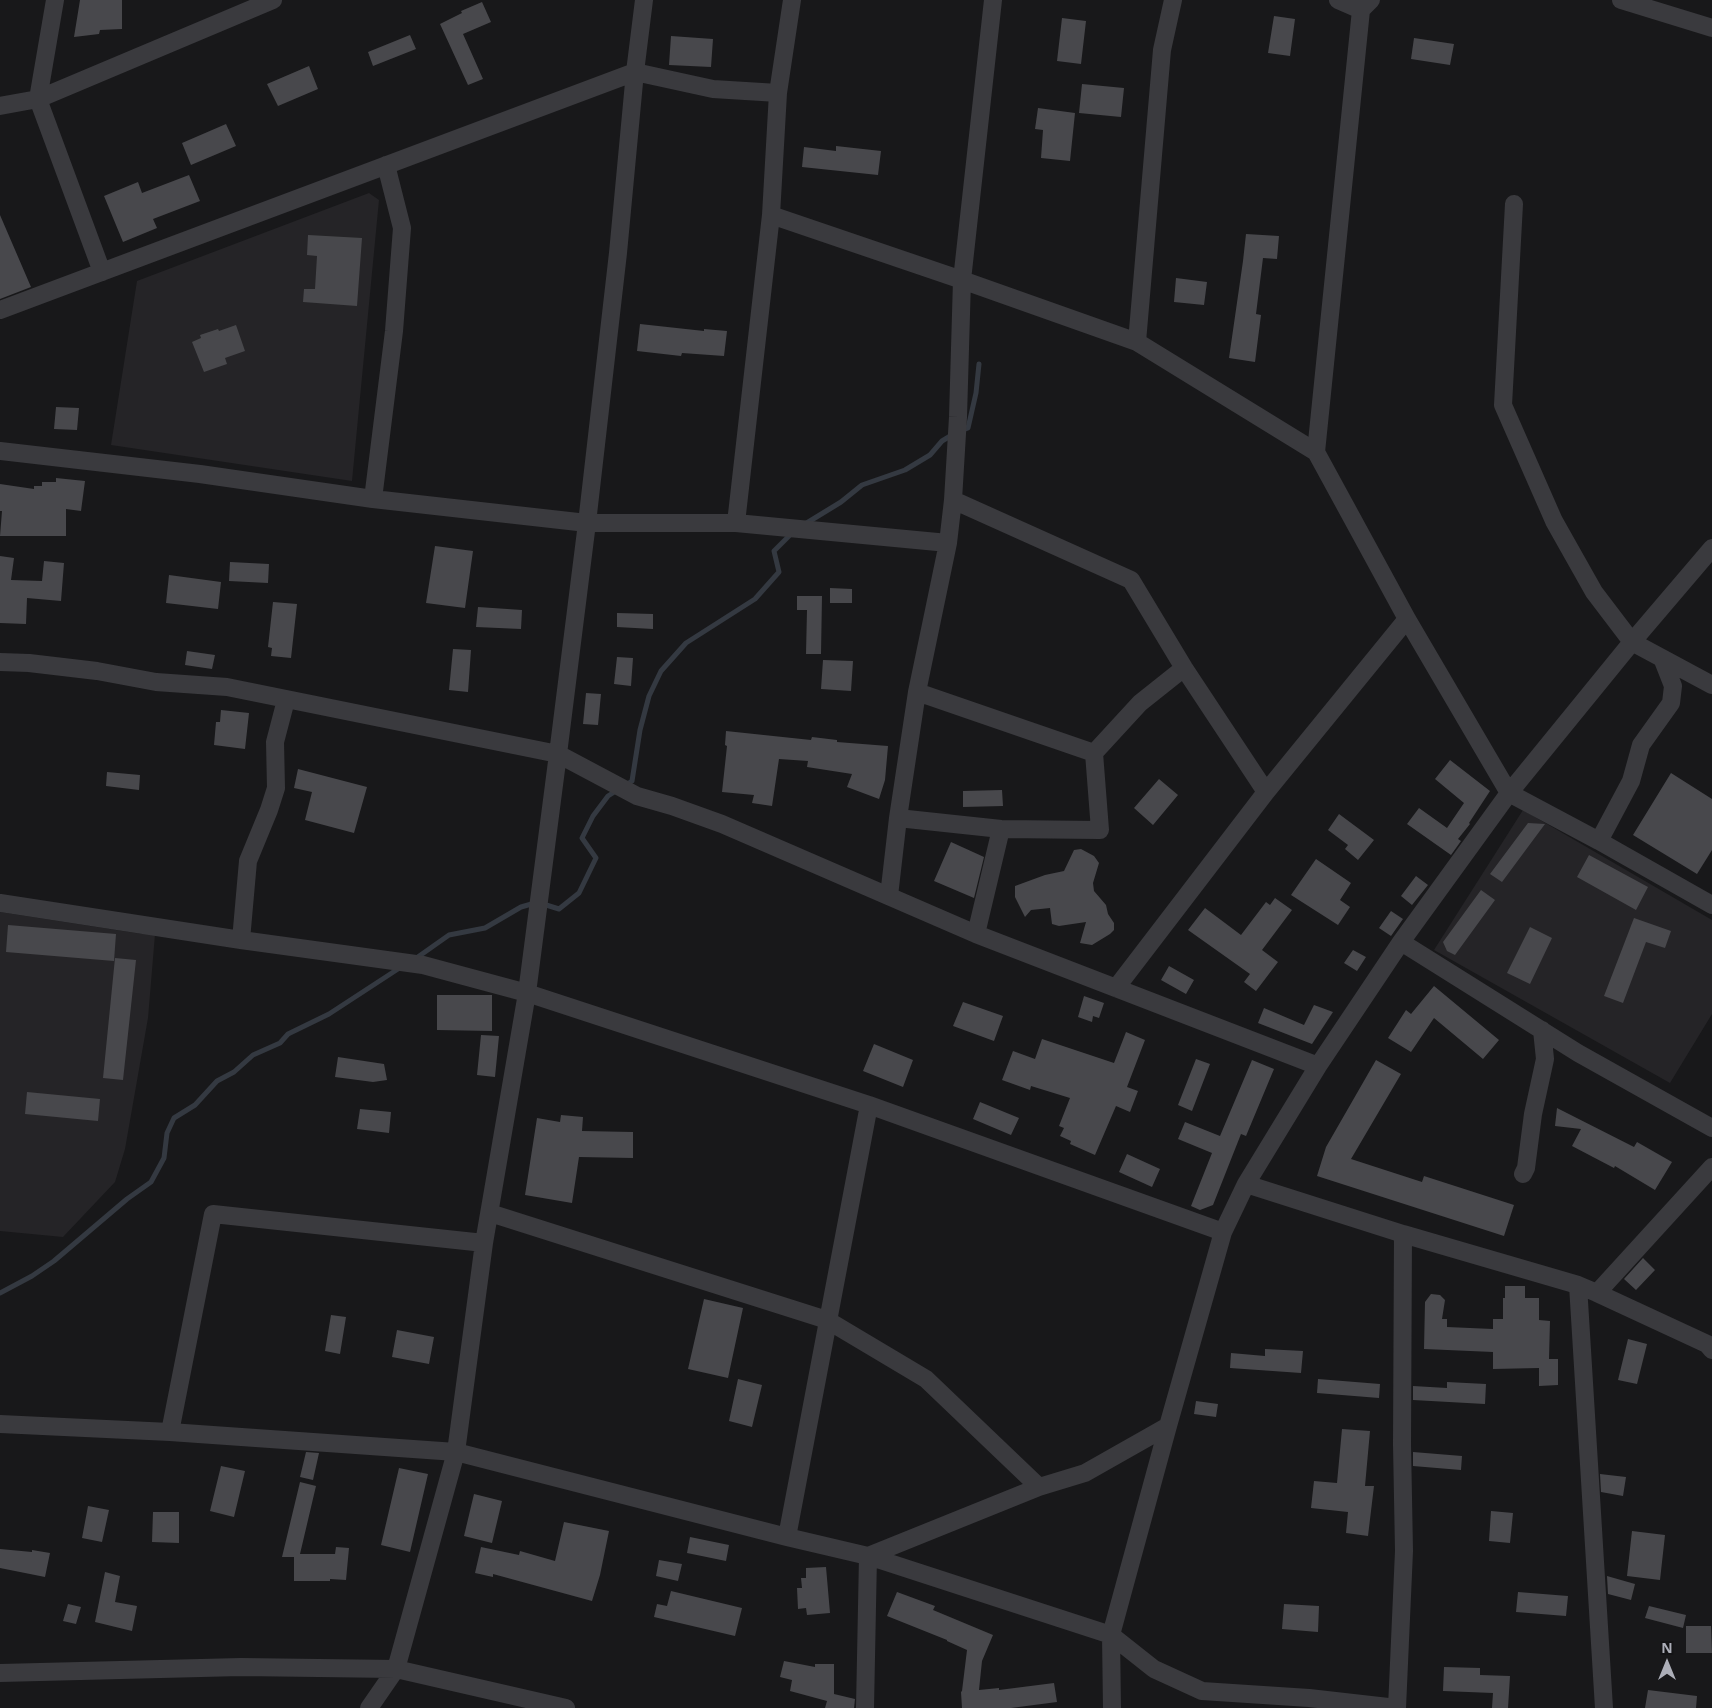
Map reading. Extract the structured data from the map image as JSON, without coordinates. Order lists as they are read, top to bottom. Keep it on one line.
{"north":"top"}
